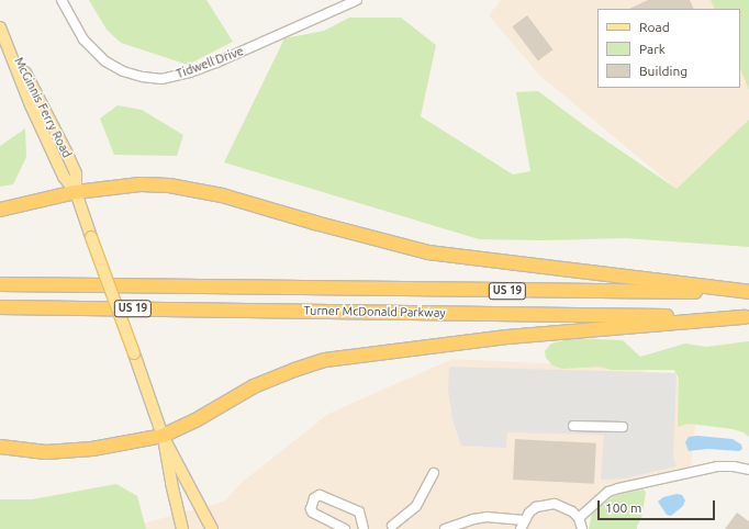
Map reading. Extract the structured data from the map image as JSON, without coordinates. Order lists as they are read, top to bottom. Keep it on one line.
{"streets":{"highway":["US 19","Turner McDonald Parkway"],"main road":["McGinnis Ferry Road"],"street":["Tidwell Drive"]},"legend":["Road","Park","Building"],"scale_bar":"100 m"}
